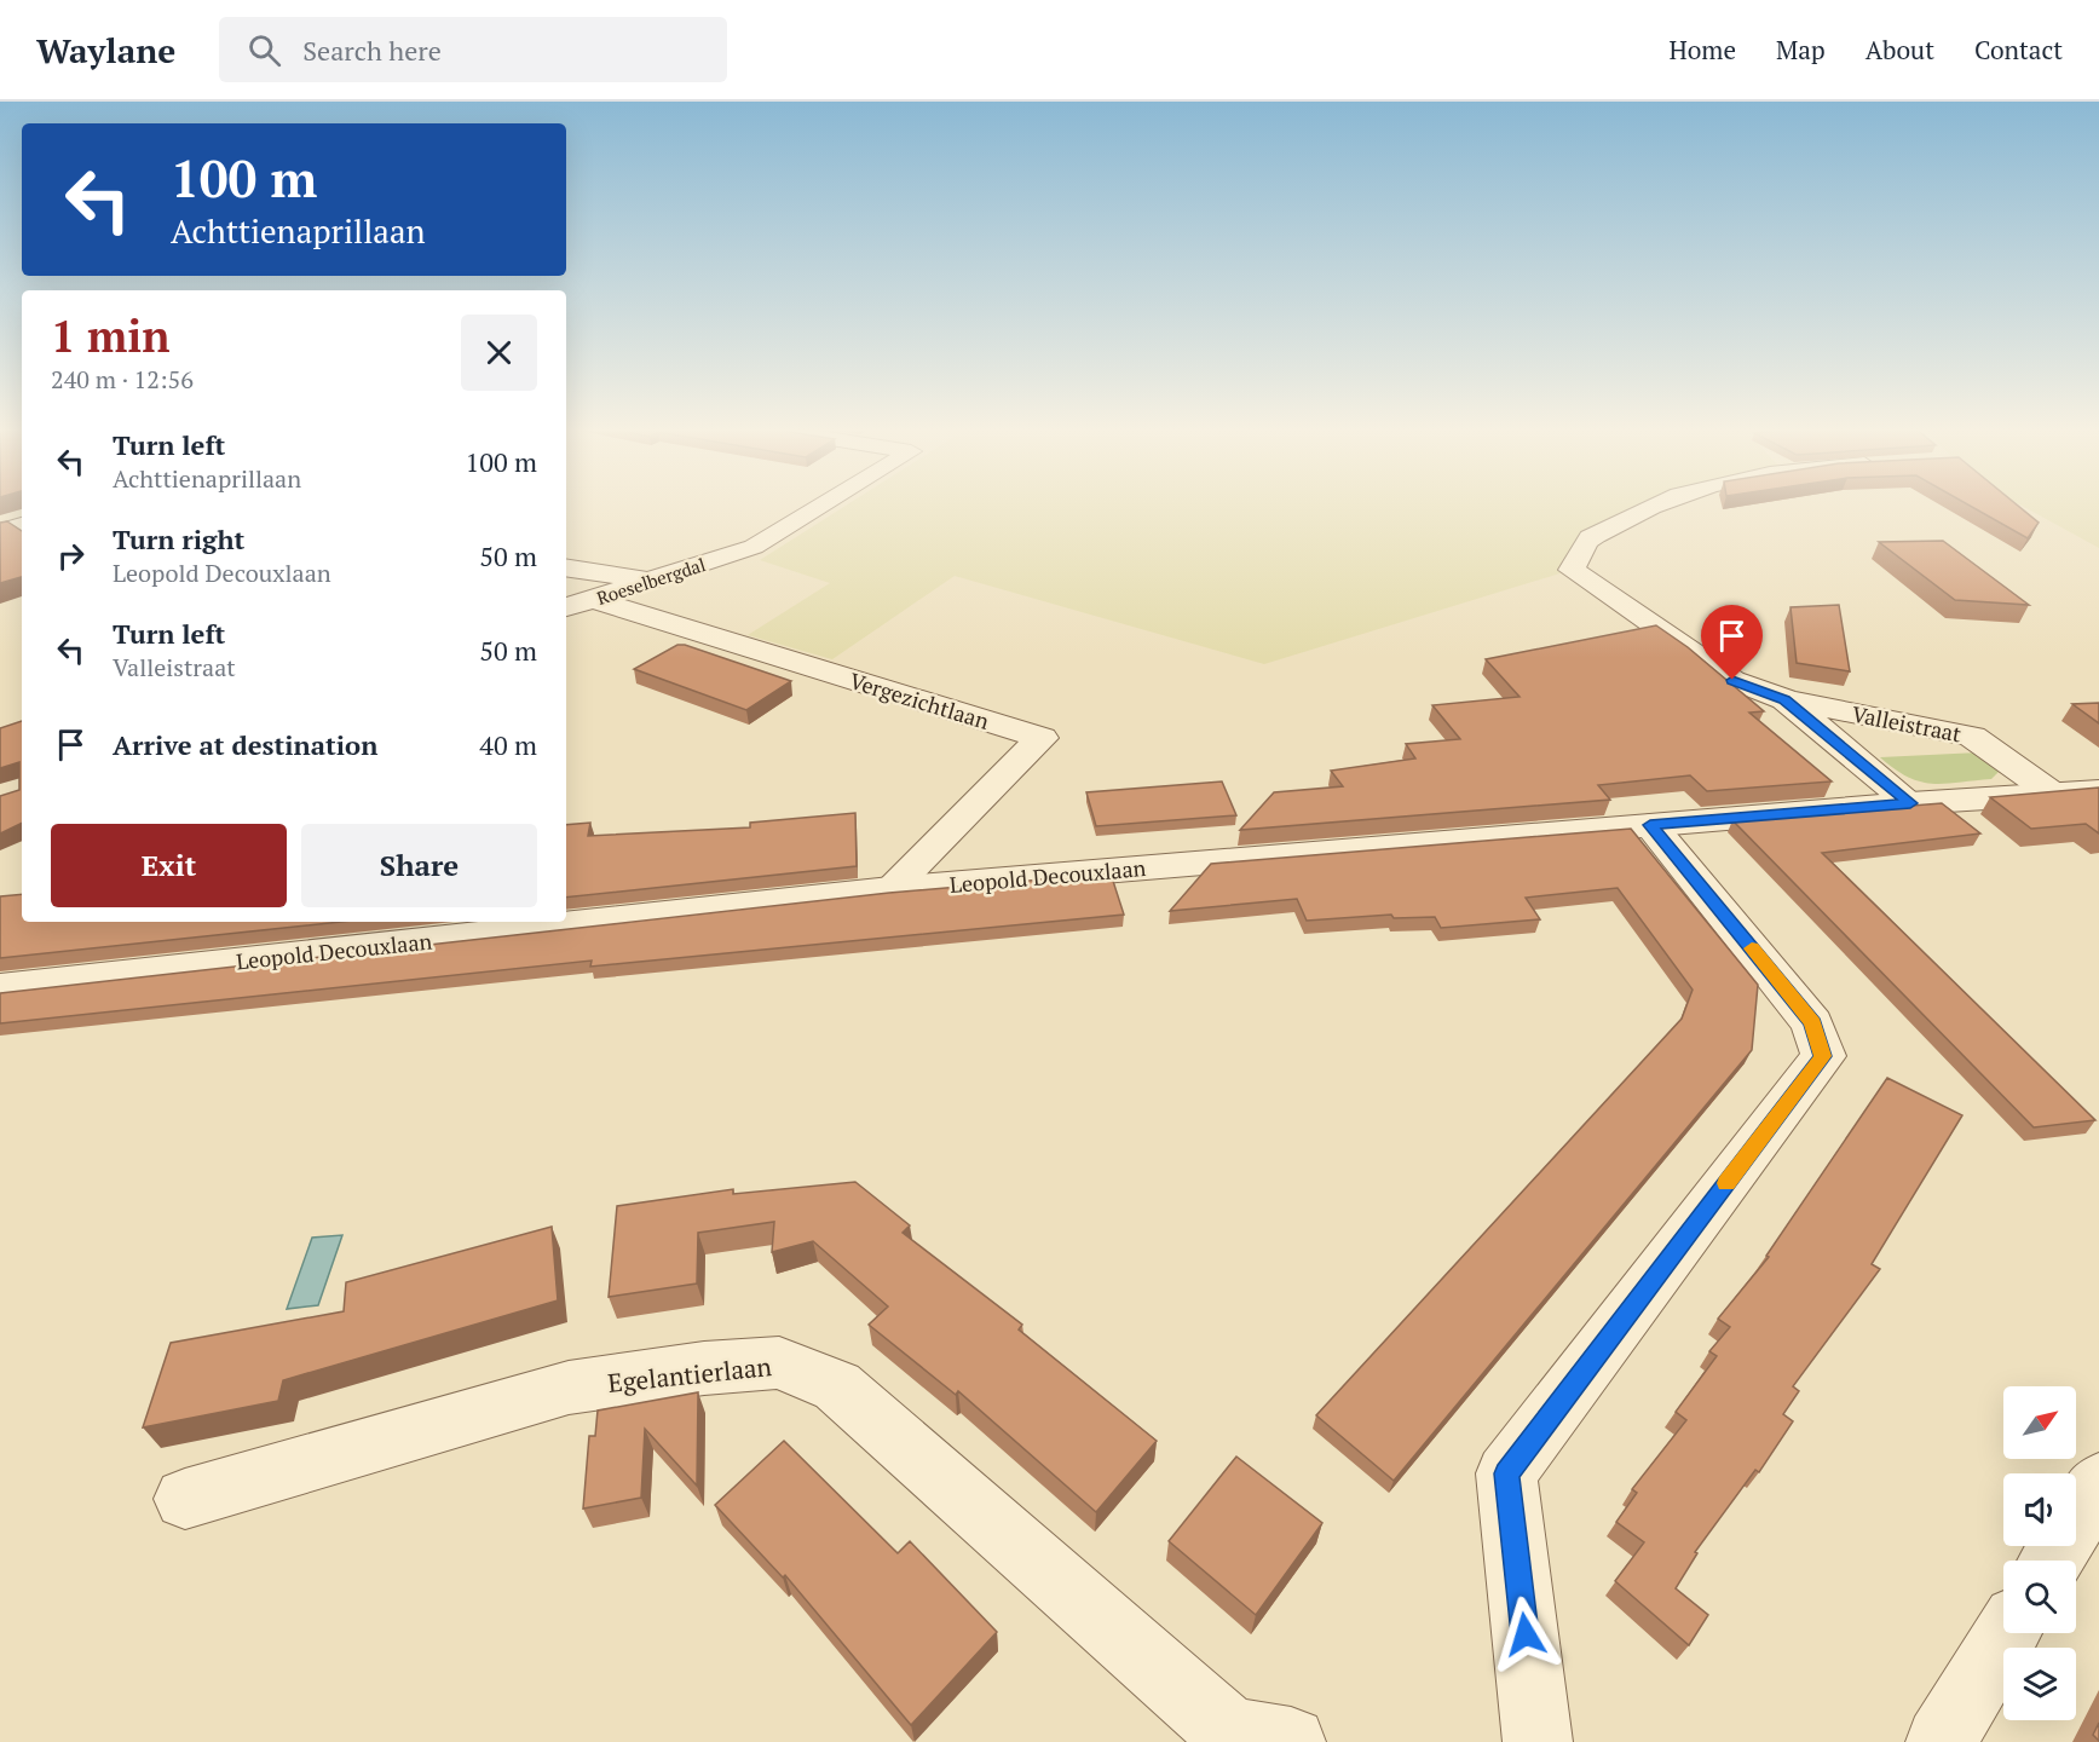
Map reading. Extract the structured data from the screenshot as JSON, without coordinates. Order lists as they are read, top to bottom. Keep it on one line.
{"streets":{"street":["Roeselbergdal","Vergezichtlaan","Valleistraat","Leopold Decouxlaan","Egelantierlaan"]},"crossings":[["Roeselbergdal","Vergezichtlaan"],["Vergezichtlaan","Leopold Decouxlaan"],["Valleistraat","Leopold Decouxlaan"]],"north":"top right","page":{"header":"Waylane","search":"Search here","nav":["Home","Map","About","Contact"],"turn":["100 m","Achttienaprillaan"],"heading":["1 min","240 m · 12:56"],"list":[{"name":"Turn left","note":"Achttienaprillaan","value":"100 m"},{"name":"Turn right","note":"Leopold Decouxlaan","value":"50 m"},{"name":"Turn left","note":"Valleistraat","value":"50 m"},{"name":"Arrive at destination","value":"40 m"}],"buttons":["Exit","Share"]}}
